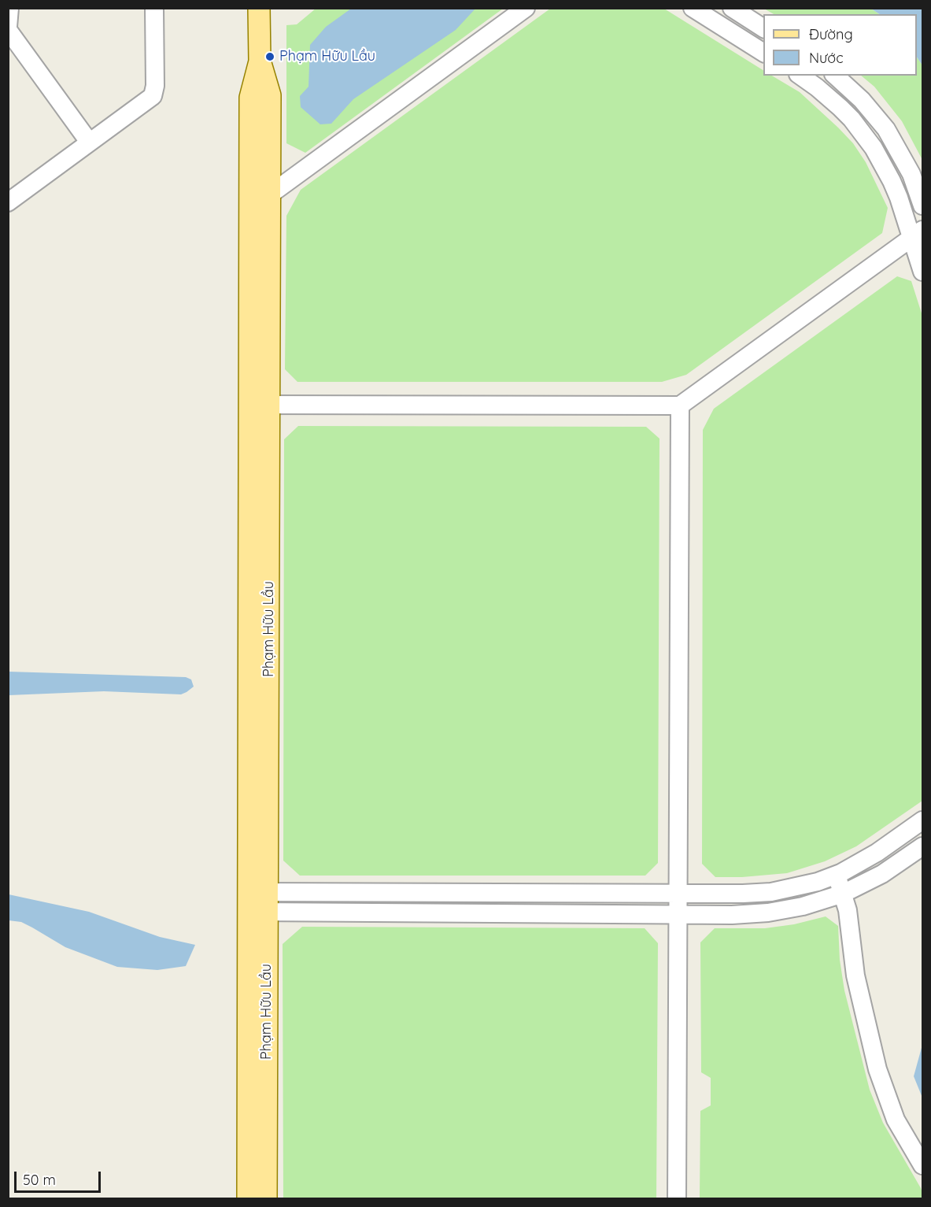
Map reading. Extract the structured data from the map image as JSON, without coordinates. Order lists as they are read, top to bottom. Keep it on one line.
{"streets":{"main road":["Phạm Hữu Lầu"]},"places":["Phạm Hữu Lầu"],"legend":["Đường","Nước"],"scale_bar":"50 m"}
